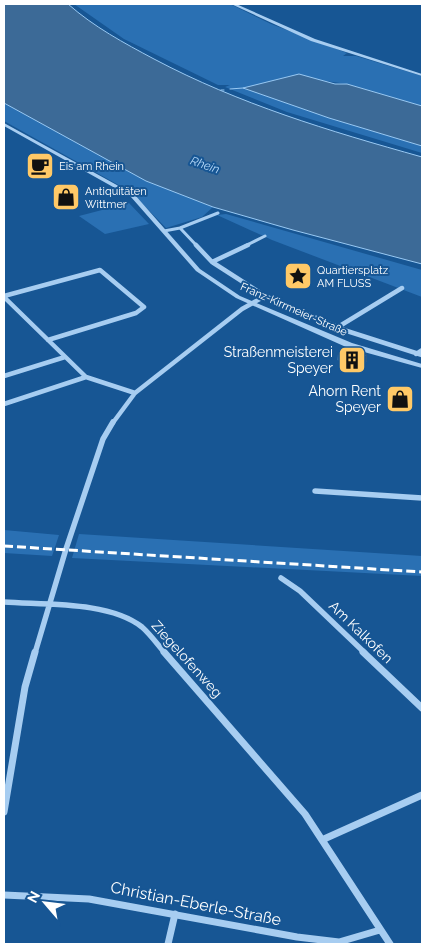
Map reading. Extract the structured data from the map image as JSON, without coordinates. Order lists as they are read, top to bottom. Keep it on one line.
{"streets":{"street":["Franz-Kirrmeier-Straße","Am Kalkofen","Ziegelofenweg","Christian-Eberle-Straße"]},"crossings":[["Ziegelofenweg","Christian-Eberle-Straße"]],"water":["Rhein"],"places":{"cafe":["Eis am Rhein"],"shop":["Antiquitäten Wittmer","Ahorn Rent Speyer"],"place":["Quartiersplatz AM FLUSS"],"building":["Straßenmeisterei Speyer"]},"north":"top left"}
